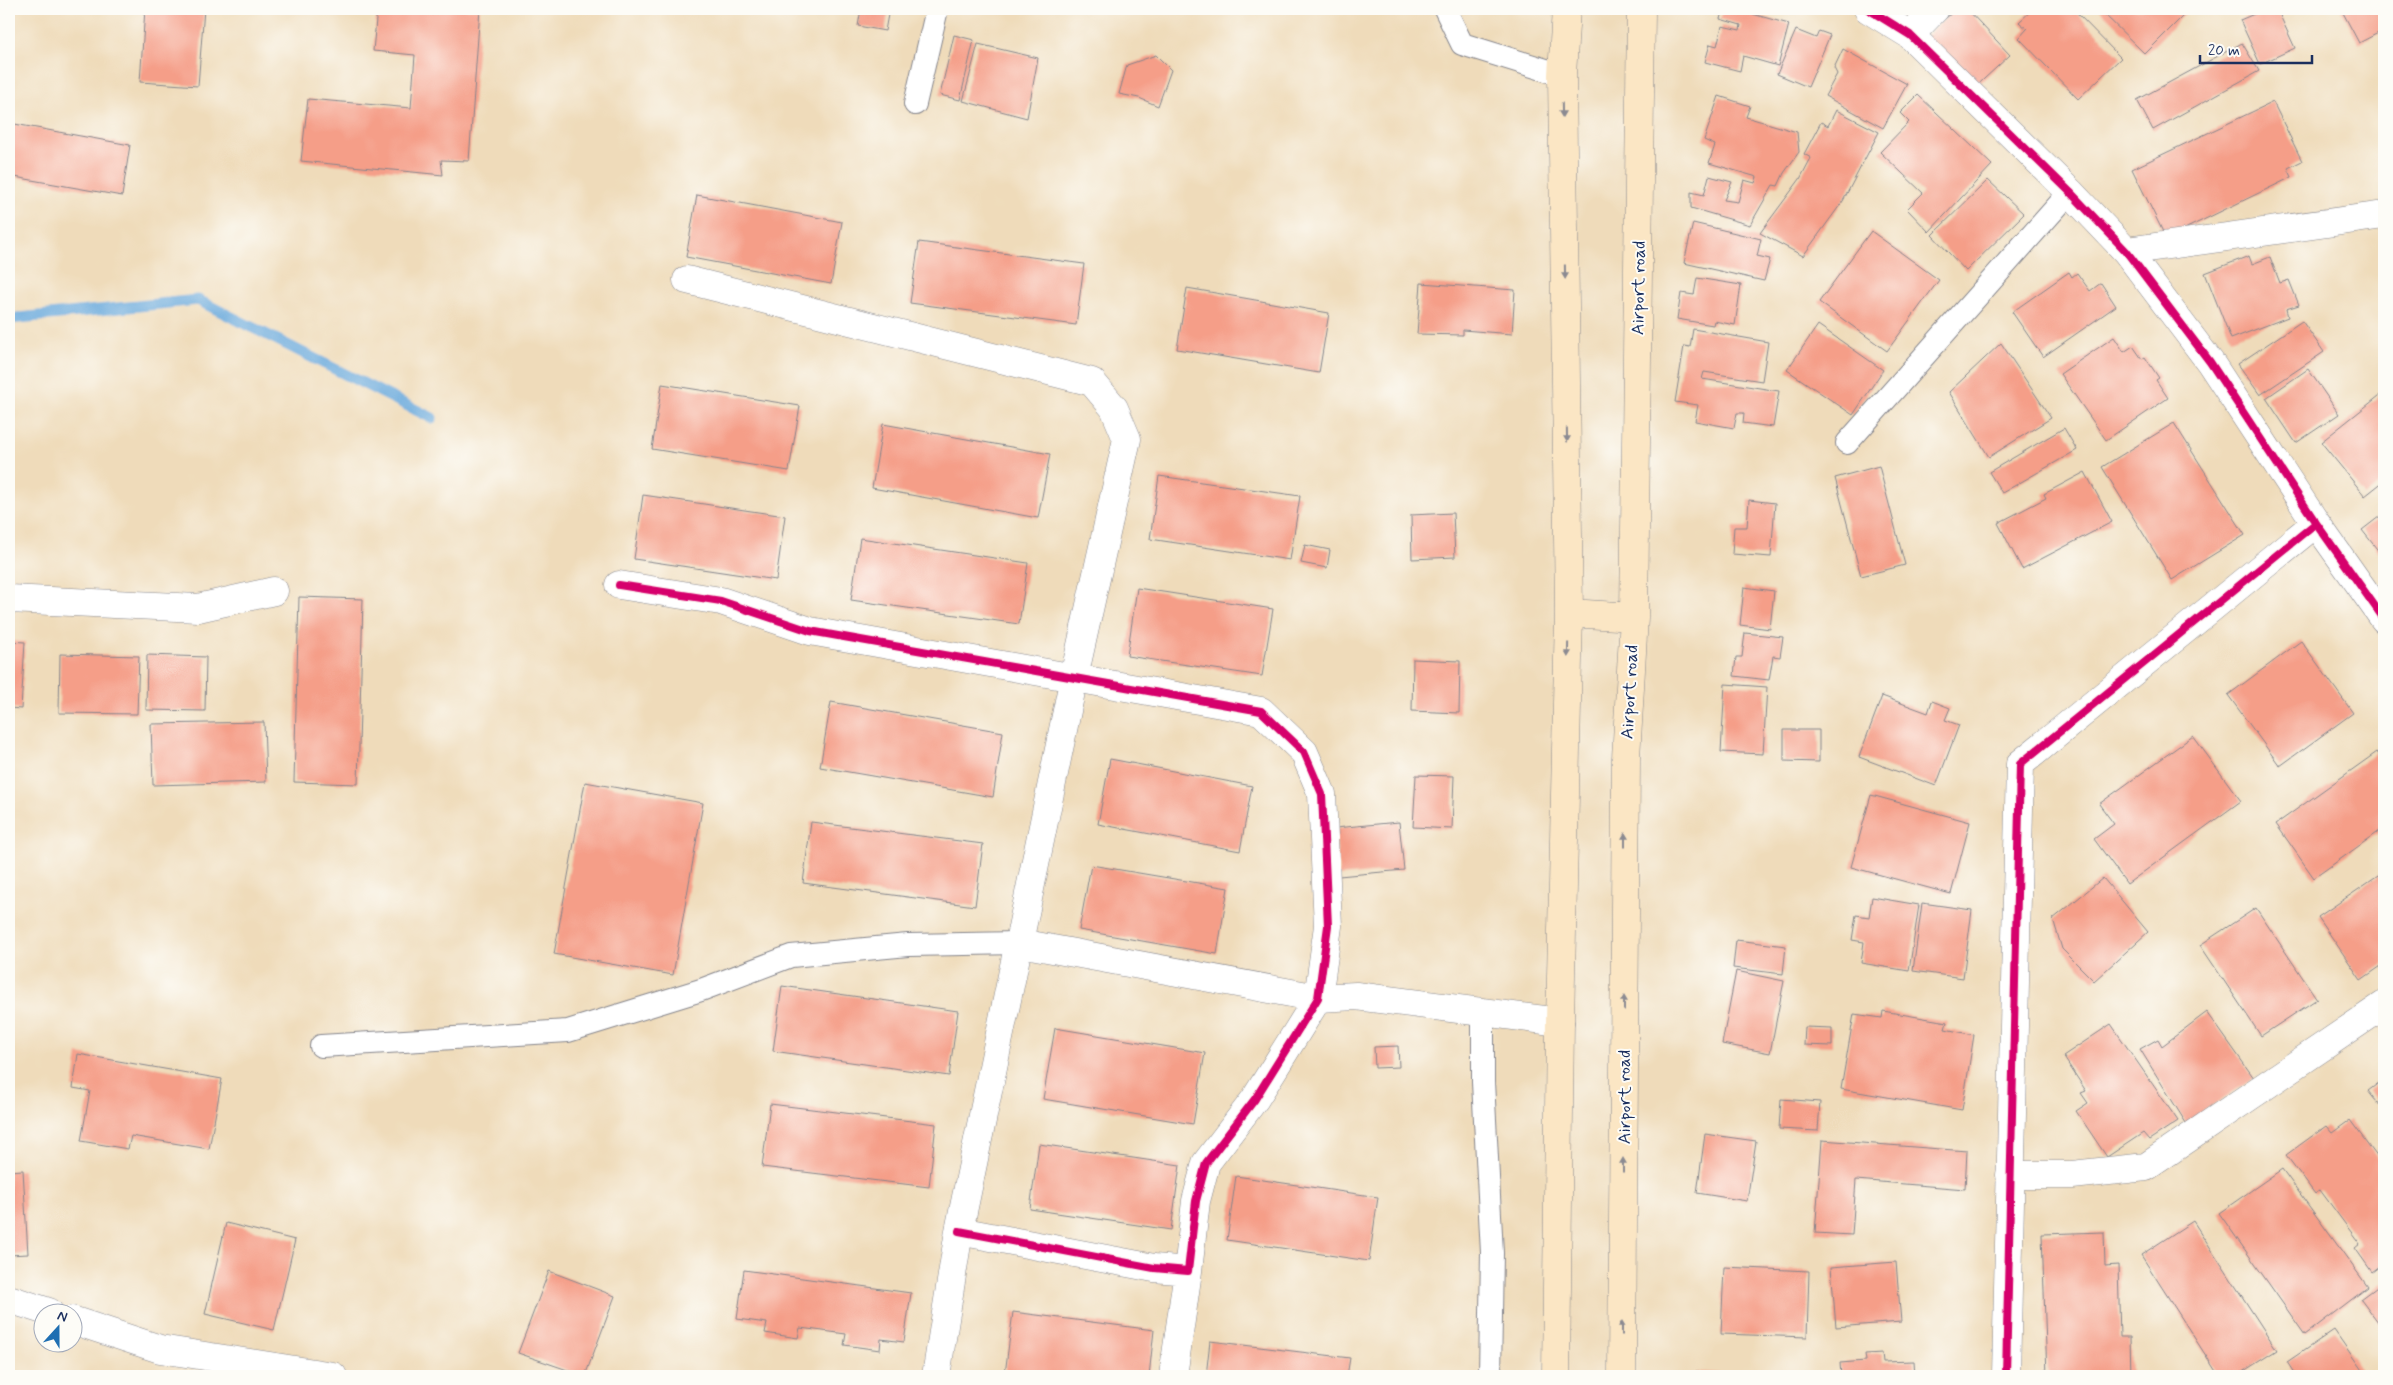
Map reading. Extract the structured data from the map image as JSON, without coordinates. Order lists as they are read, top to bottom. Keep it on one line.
{"streets":{"main road":["Airport road"]},"scale_bar":"20 m","north":"top"}
